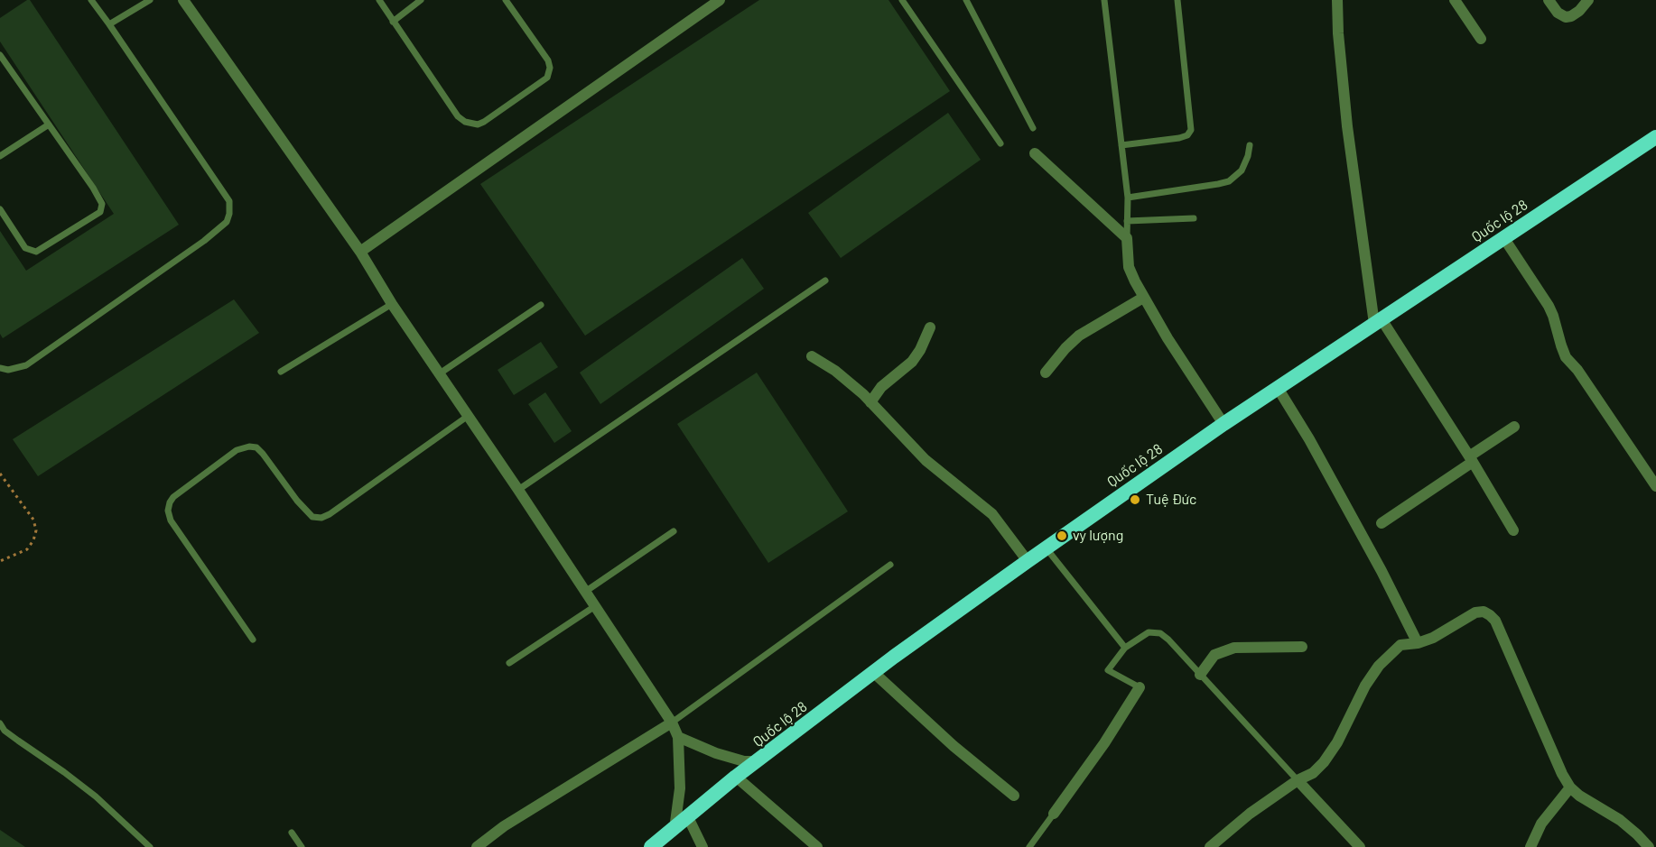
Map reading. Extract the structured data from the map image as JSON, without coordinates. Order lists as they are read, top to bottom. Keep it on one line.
{"streets":{"highway":["Quốc lộ 28"]},"places":["Tuệ Đức","vy lượng"]}
